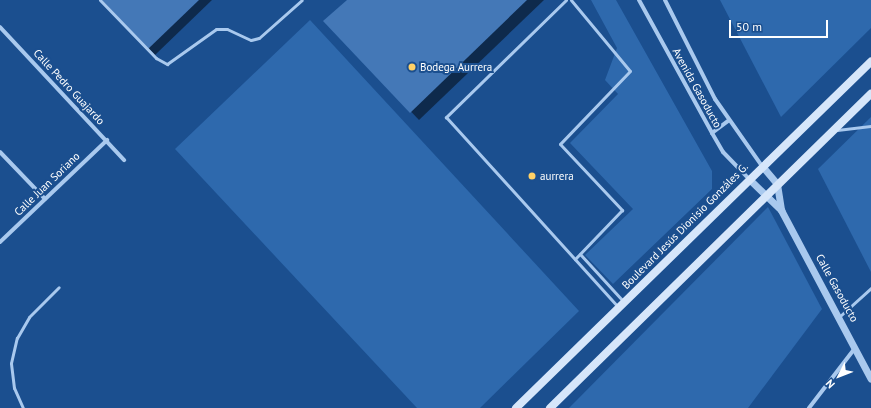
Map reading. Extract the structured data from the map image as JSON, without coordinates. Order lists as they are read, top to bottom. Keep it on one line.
{"streets":{"main road":["Boulevard Jesús Dionisio Gonzáles G."],"street":["Calle Pedro Guajardo","Avenida Gasoducto","Calle Juan Soriano","Calle Gasoducto"]},"crossings":[["Calle Pedro Guajardo","Calle Juan Soriano"],["Avenida Gasoducto","Boulevard Jesús Dionisio Gonzáles G."],["Avenida Gasoducto","Calle Gasoducto"],["Boulevard Jesús Dionisio Gonzáles G.","Calle Gasoducto"]],"places":["Bodega Aurrera","aurrera"],"scale_bar":"50 m","north":"bottom left"}
